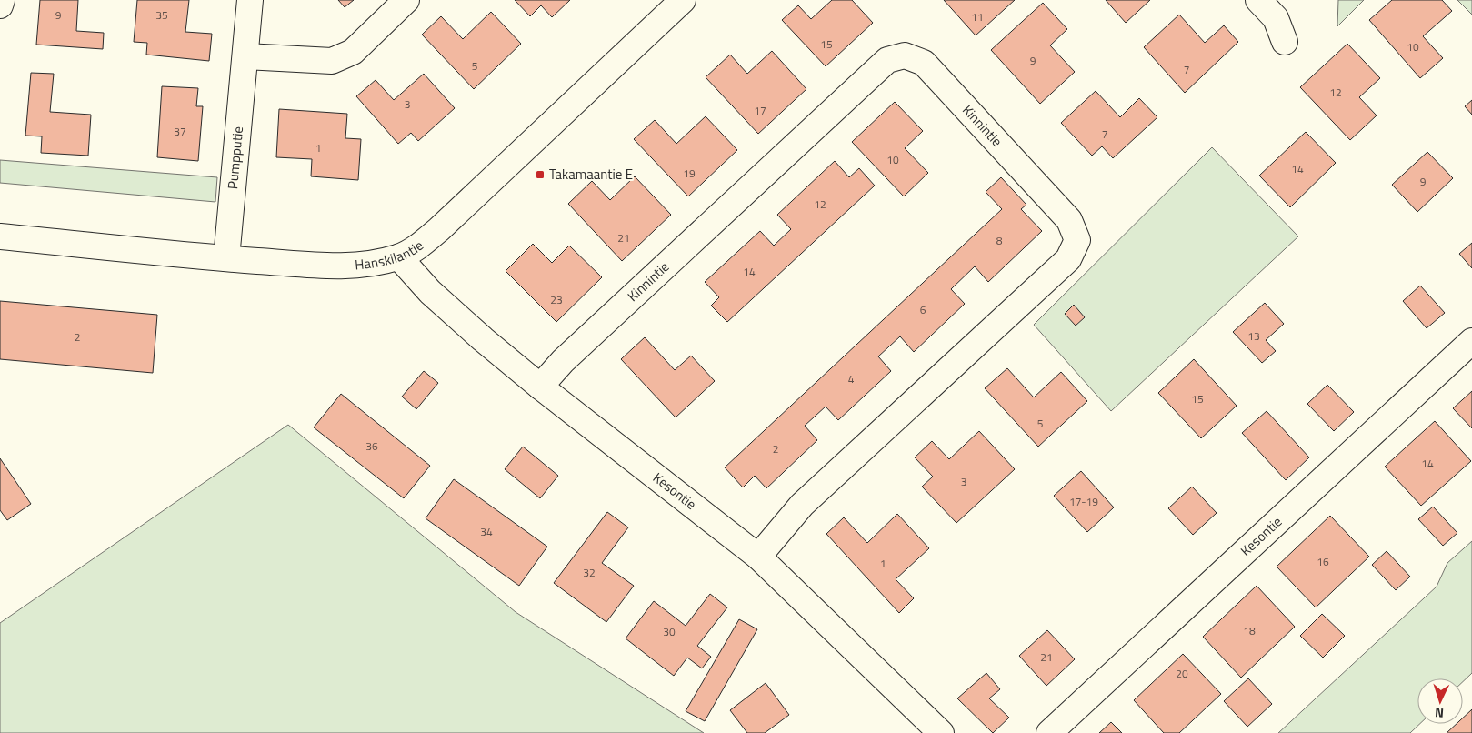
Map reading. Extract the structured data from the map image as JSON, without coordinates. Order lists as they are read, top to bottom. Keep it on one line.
{"streets":{"street":["Kinnintie","Pumpputie","Hanskilantie","Kesontie"]},"crossings":[["Kinnintie","Kesontie"],["Pumpputie","Hanskilantie"],["Hanskilantie","Kesontie"]],"places":{"transit":["Takamaantie E"]},"house_numbers":["9","35","11","15","10","9","5","7","12","3","17","37","7","1","10","14","19","9","12","21","8","14","23","6","13","2","4","15","5","36","2","14","3","17-19","34","16","1","32","18","30","21","20"],"north":"bottom"}
